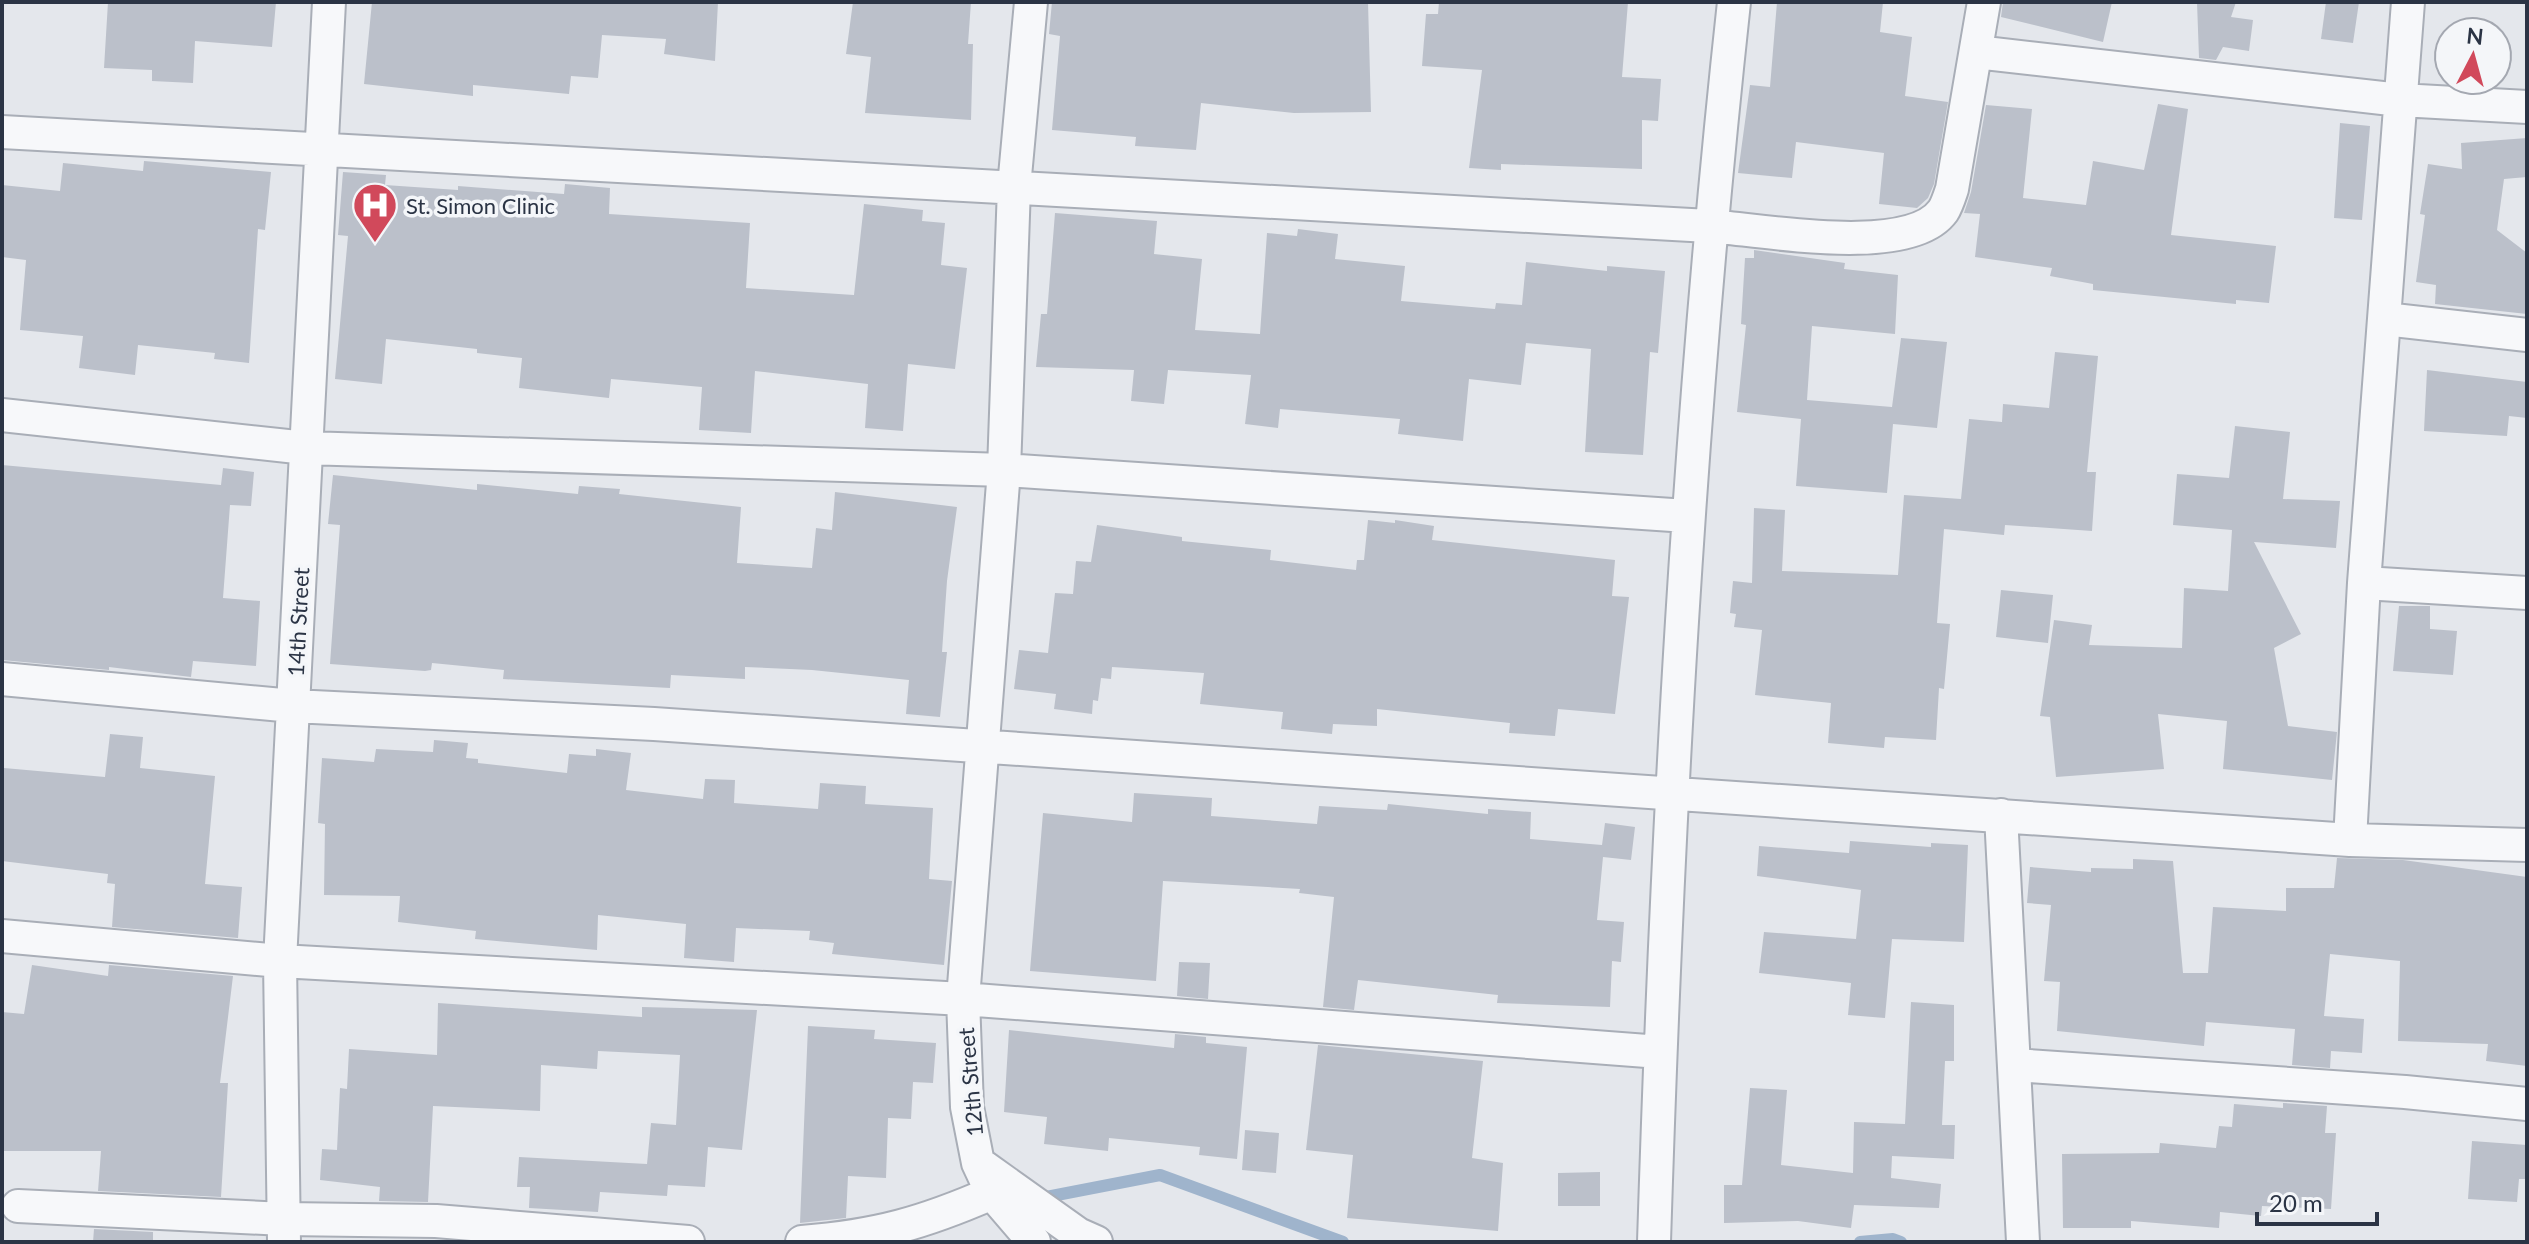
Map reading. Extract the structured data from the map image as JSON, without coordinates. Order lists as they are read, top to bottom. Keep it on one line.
{"streets":{"street":["14th Street","12th Street"]},"places":{"hospital":["St. Simon Clinic"]},"scale_bar":"20 m","north":"top"}
